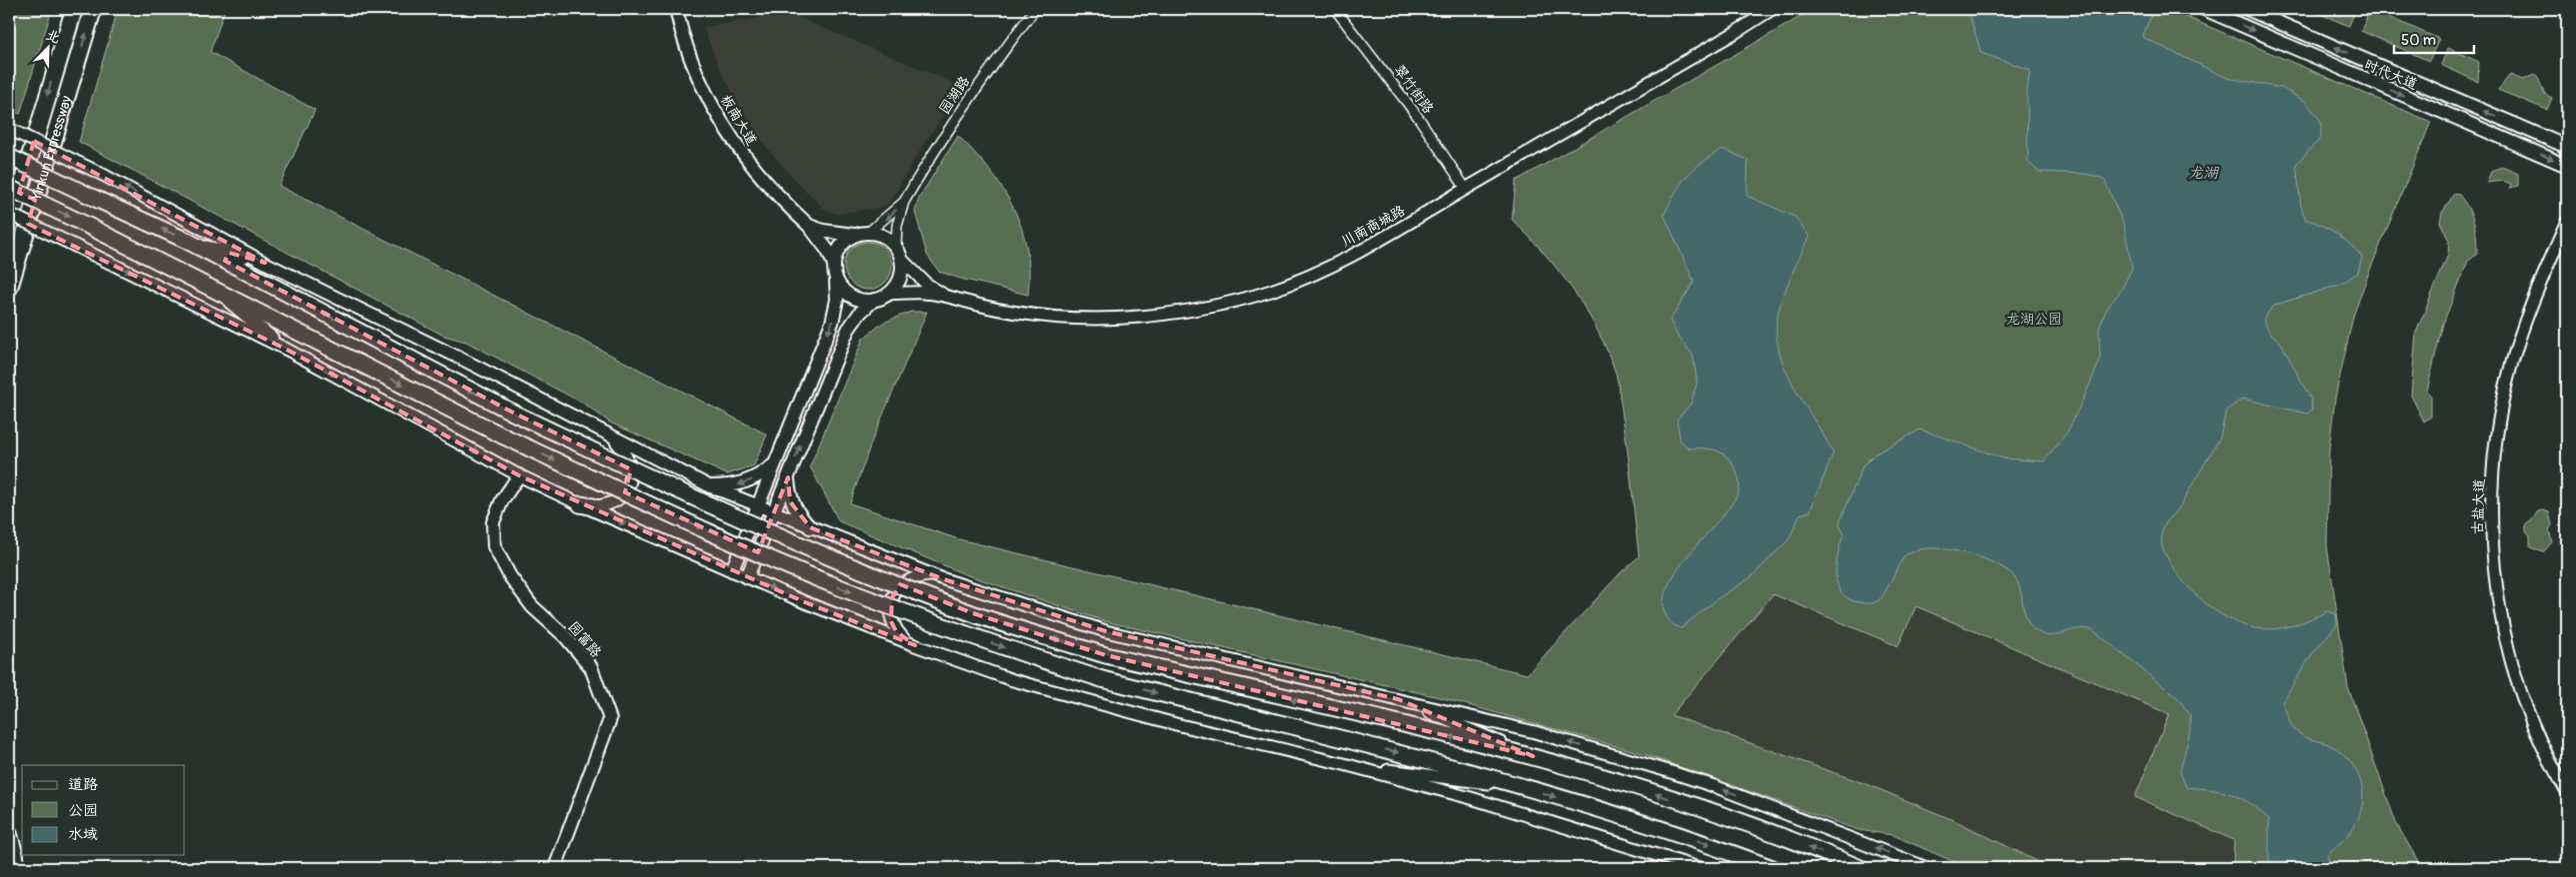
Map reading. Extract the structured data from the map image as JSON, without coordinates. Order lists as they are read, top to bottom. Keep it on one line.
{"streets":{"highway":["Yinkun Expressway"],"main road":["时代大道","板南大道","园富路"],"street":["翠竹街路","园湖路","川南商城路","古盐大道"]},"crossings":[["翠竹街路","川南商城路"],["板南大道","川南商城路"]],"water":["龙湖"],"parks":["龙湖公园"],"legend":["道路","公园","水域"],"scale_bar":"50 m","north":"top right"}
